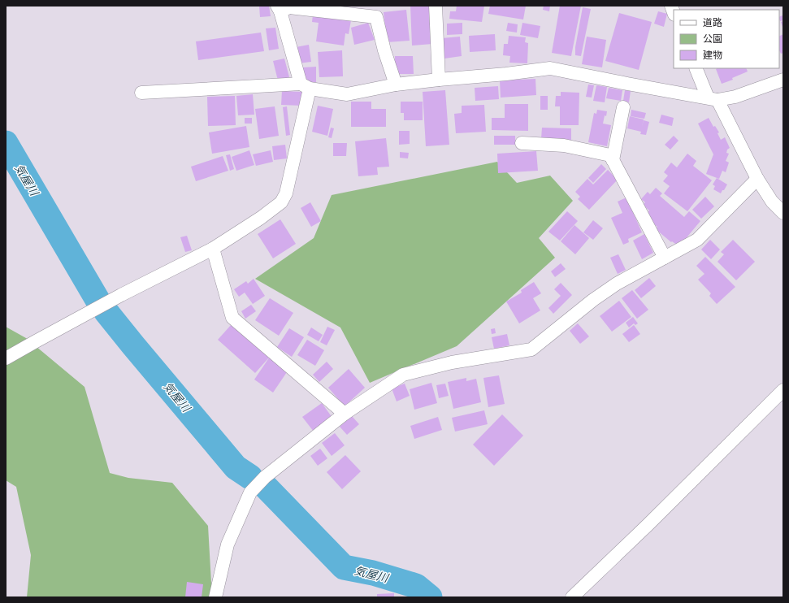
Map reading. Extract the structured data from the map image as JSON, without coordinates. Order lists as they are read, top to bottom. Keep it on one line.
{"water":["気屋川"],"legend":["道路","公園","建物"]}
